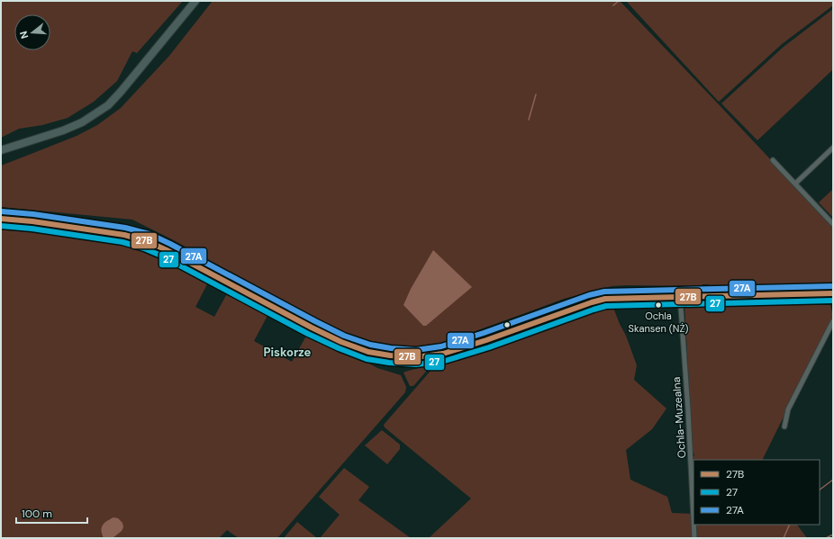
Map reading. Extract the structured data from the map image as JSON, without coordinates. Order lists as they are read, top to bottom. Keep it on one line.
{"streets":{"street":["Ochla-Muzealna"]},"districts":["Piskorze"],"places":["Ochla Skansen (NŻ)"],"lines":["transit line 27A","transit line 27B","transit line 27"],"legend":["27B","27","27A"],"scale_bar":"100 m","north":"left"}
